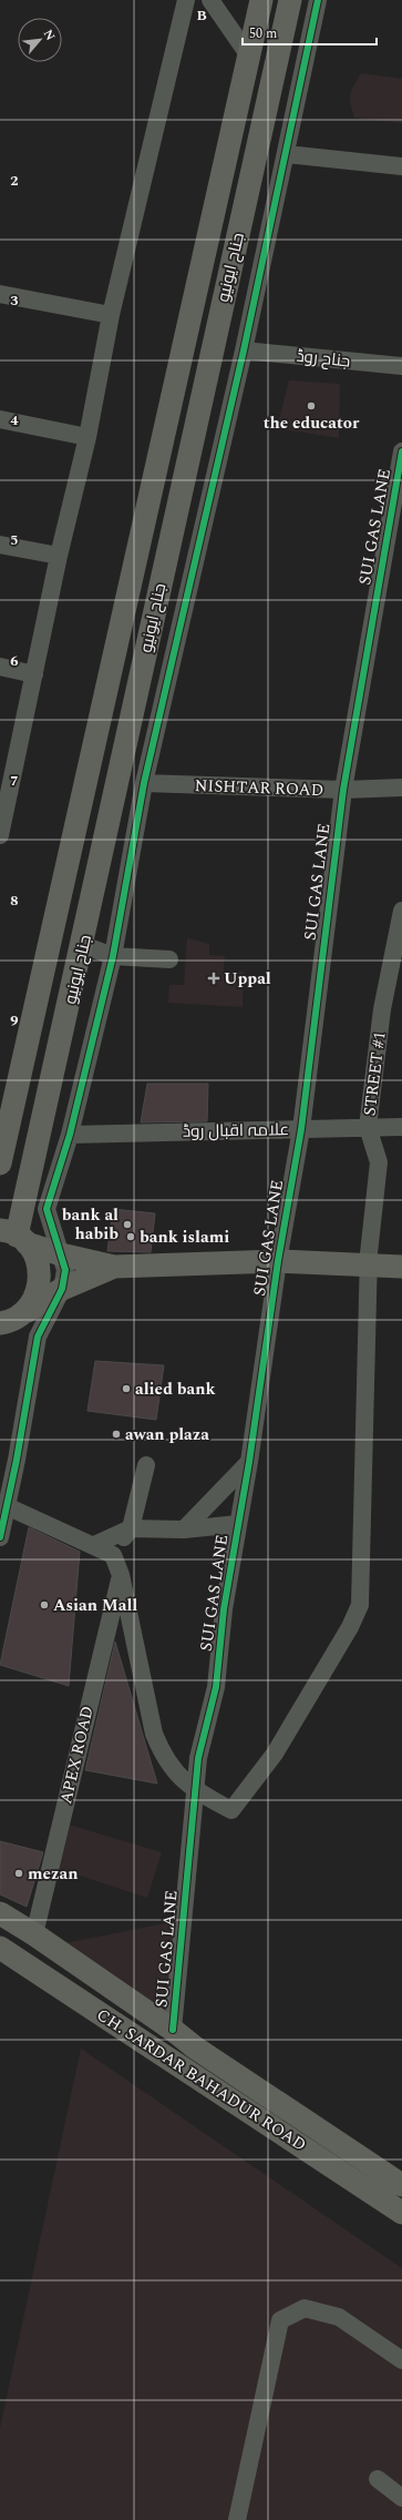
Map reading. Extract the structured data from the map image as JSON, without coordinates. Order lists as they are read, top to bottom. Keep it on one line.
{"streets":{"main road":["جناح ایونیو","CH. SARDAR BAHADUR ROAD"],"street":["جناح روڈ","SUI GAS LANE","NISHTAR ROAD","STREET #1","علامہ اقبال روڈ","APEX ROAD"]},"crossings":[["SUI GAS LANE","NISHTAR ROAD"],["SUI GAS LANE","STREET #1"],["SUI GAS LANE","علامہ اقبال روڈ"],["SUI GAS LANE","CH. SARDAR BAHADUR ROAD"],["STREET #1","علامہ اقبال روڈ"],["APEX ROAD","CH. SARDAR BAHADUR ROAD"]],"places":{"other":["the educator","bank al habib","bank islami","alied bank","awan plaza","Asian Mall","mezan"],"health":["Uppal"]},"scale_bar":"50 m","north":"top right","grid":{"columns":["B"],"rows":["2","3","4","5","6","7","8","9"]}}
